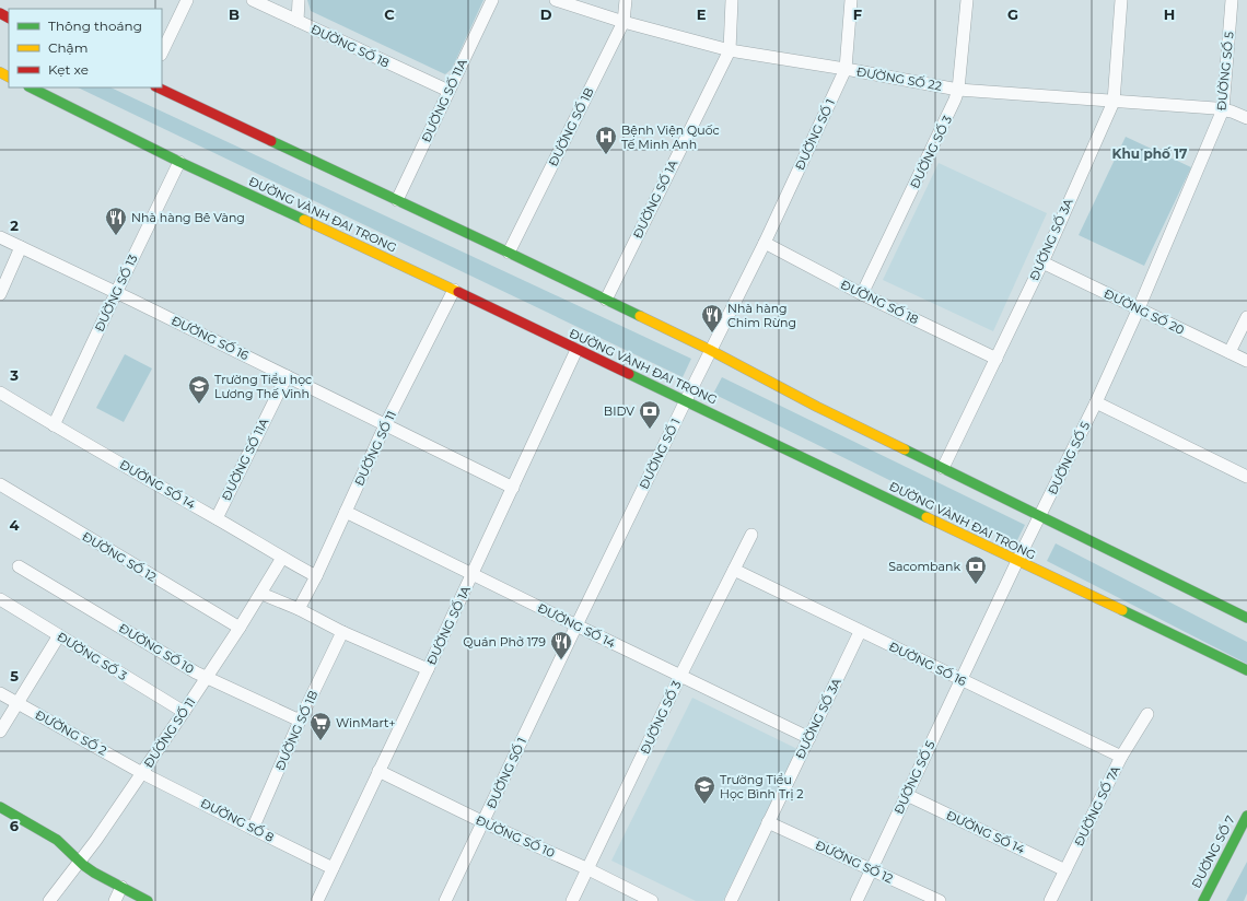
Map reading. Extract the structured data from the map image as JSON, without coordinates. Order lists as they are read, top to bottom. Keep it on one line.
{"streets":{"street":["ĐƯỜNG SỐ 18","ĐƯỜNG SỐ 5","ĐƯỜNG SỐ 22","ĐƯỜNG SỐ 11A","ĐƯỜNG SỐ 1B","ĐƯỜNG SỐ 1","ĐƯỜNG SỐ 3","ĐƯỜNG SỐ 1A","ĐƯỜNG VÀNH ĐAI TRONG","ĐƯỜNG SỐ 3A","ĐƯỜNG SỐ 13","ĐƯỜNG SỐ 20","ĐƯỜNG SỐ 16","ĐƯỜNG SỐ 11","ĐƯỜNG SỐ 14","ĐƯỜNG SỐ 12","ĐƯỜNG SỐ 10","ĐƯỜNG SỐ 2","ĐƯỜNG SỐ 7A","ĐƯỜNG SỐ 8","ĐƯỜNG SỐ 7"]},"crossings":[["ĐƯỜNG SỐ 18","ĐƯỜNG SỐ 11A"],["ĐƯỜNG SỐ 18","ĐƯỜNG SỐ 1"],["ĐƯỜNG SỐ 18","ĐƯỜNG SỐ 3"],["ĐƯỜNG SỐ 18","ĐƯỜNG SỐ 3A"],["ĐƯỜNG SỐ 5","ĐƯỜNG SỐ 22"],["ĐƯỜNG SỐ 5","ĐƯỜNG VÀNH ĐAI TRONG"],["ĐƯỜNG SỐ 5","ĐƯỜNG SỐ 20"],["ĐƯỜNG SỐ 5","ĐƯỜNG SỐ 16"],["ĐƯỜNG SỐ 5","ĐƯỜNG SỐ 14"],["ĐƯỜNG SỐ 5","ĐƯỜNG SỐ 12"],["ĐƯỜNG SỐ 22","ĐƯỜNG SỐ 1B"],["ĐƯỜNG SỐ 22","ĐƯỜNG SỐ 1"],["ĐƯỜNG SỐ 22","ĐƯỜNG SỐ 3"],["ĐƯỜNG SỐ 22","ĐƯỜNG SỐ 1A"],["ĐƯỜNG SỐ 22","ĐƯỜNG SỐ 3A"],["ĐƯỜNG SỐ 11A","ĐƯỜNG SỐ 16"],["ĐƯỜNG SỐ 11A","ĐƯỜNG SỐ 14"],["ĐƯỜNG SỐ 1B","ĐƯỜNG SỐ 10"],["ĐƯỜNG SỐ 1B","ĐƯỜNG SỐ 8"],["ĐƯỜNG SỐ 1","ĐƯỜNG VÀNH ĐAI TRONG"],["ĐƯỜNG SỐ 1","ĐƯỜNG SỐ 14"],["ĐƯỜNG SỐ 1","ĐƯỜNG SỐ 10"],["ĐƯỜNG SỐ 3","ĐƯỜNG SỐ 16"],["ĐƯỜNG SỐ 3","ĐƯỜNG SỐ 11"],["ĐƯỜNG SỐ 3","ĐƯỜNG SỐ 14"],["ĐƯỜNG SỐ 3","ĐƯỜNG SỐ 10"],["ĐƯỜNG SỐ 1A","ĐƯỜNG VÀNH ĐAI TRONG"],["ĐƯỜNG SỐ 1A","ĐƯỜNG SỐ 16"],["ĐƯỜNG SỐ 1A","ĐƯỜNG SỐ 14"],["ĐƯỜNG SỐ 1A","ĐƯỜNG SỐ 10"],["ĐƯỜNG SỐ 1A","ĐƯỜNG SỐ 8"],["ĐƯỜNG VÀNH ĐAI TRONG","ĐƯỜNG SỐ 13"],["ĐƯỜNG VÀNH ĐAI TRONG","ĐƯỜNG SỐ 11"],["ĐƯỜNG SỐ 3A","ĐƯỜNG SỐ 20"],["ĐƯỜNG SỐ 3A","ĐƯỜNG SỐ 16"],["ĐƯỜNG SỐ 3A","ĐƯỜNG SỐ 14"],["ĐƯỜNG SỐ 3A","ĐƯỜNG SỐ 12"],["ĐƯỜNG SỐ 13","ĐƯỜNG SỐ 16"],["ĐƯỜNG SỐ 13","ĐƯỜNG SỐ 14"],["ĐƯỜNG SỐ 16","ĐƯỜNG SỐ 11"],["ĐƯỜNG SỐ 16","ĐƯỜNG SỐ 7A"],["ĐƯỜNG SỐ 11","ĐƯỜNG SỐ 14"],["ĐƯỜNG SỐ 11","ĐƯỜNG SỐ 12"],["ĐƯỜNG SỐ 11","ĐƯỜNG SỐ 10"],["ĐƯỜNG SỐ 11","ĐƯỜNG SỐ 2"],["ĐƯỜNG SỐ 11","ĐƯỜNG SỐ 8"],["ĐƯỜNG SỐ 14","ĐƯỜNG SỐ 7A"],["ĐƯỜNG SỐ 2","ĐƯỜNG SỐ 8"]],"districts":["Khu phố 17"],"places":{"hospital":["Bệnh Viện Quốc Tế Minh Anh"],"restaurant":["Nhà hàng Bê Vàng","Nhà hàng Chim Rừng","Quán Phở 179"],"school or university":["Trường Tiểu học Lương Thế Vinh","Trường Tiểu Học Bình Trị 2"],"bank":["BIDV","Sacombank"],"supermarket":["WinMart+"]},"legend":["Thông thoáng","Chậm","Kẹt xe"],"grid":{"columns":["B","C","D","E","F","G","H"],"rows":["2","3","4","5","6"]}}
